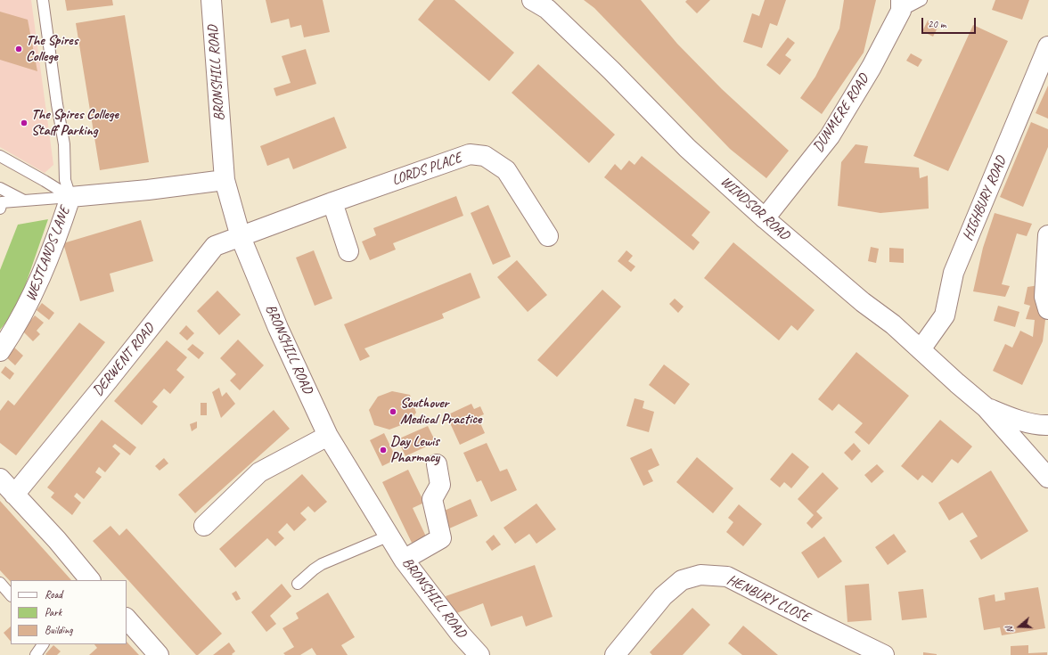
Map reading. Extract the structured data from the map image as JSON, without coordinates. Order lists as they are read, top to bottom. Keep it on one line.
{"streets":{"street":["BRONSHILL ROAD","DUNMERE ROAD","LORDS PLACE","HIGHBURY ROAD","WINDSOR ROAD","WESTLANDS LANE","DERWENT ROAD","HENBURY CLOSE"]},"crossings":[["BRONSHILL ROAD","LORDS PLACE"],["BRONSHILL ROAD","WESTLANDS LANE"],["BRONSHILL ROAD","DERWENT ROAD"],["DUNMERE ROAD","WINDSOR ROAD"],["LORDS PLACE","DERWENT ROAD"],["HIGHBURY ROAD","WINDSOR ROAD"]],"places":["The Spires College","The Spires College Staff Parking","Southover Medical Practice","Day Lewis Pharmacy"],"legend":["Road","Park","Building"],"scale_bar":"20 m","north":"left"}
